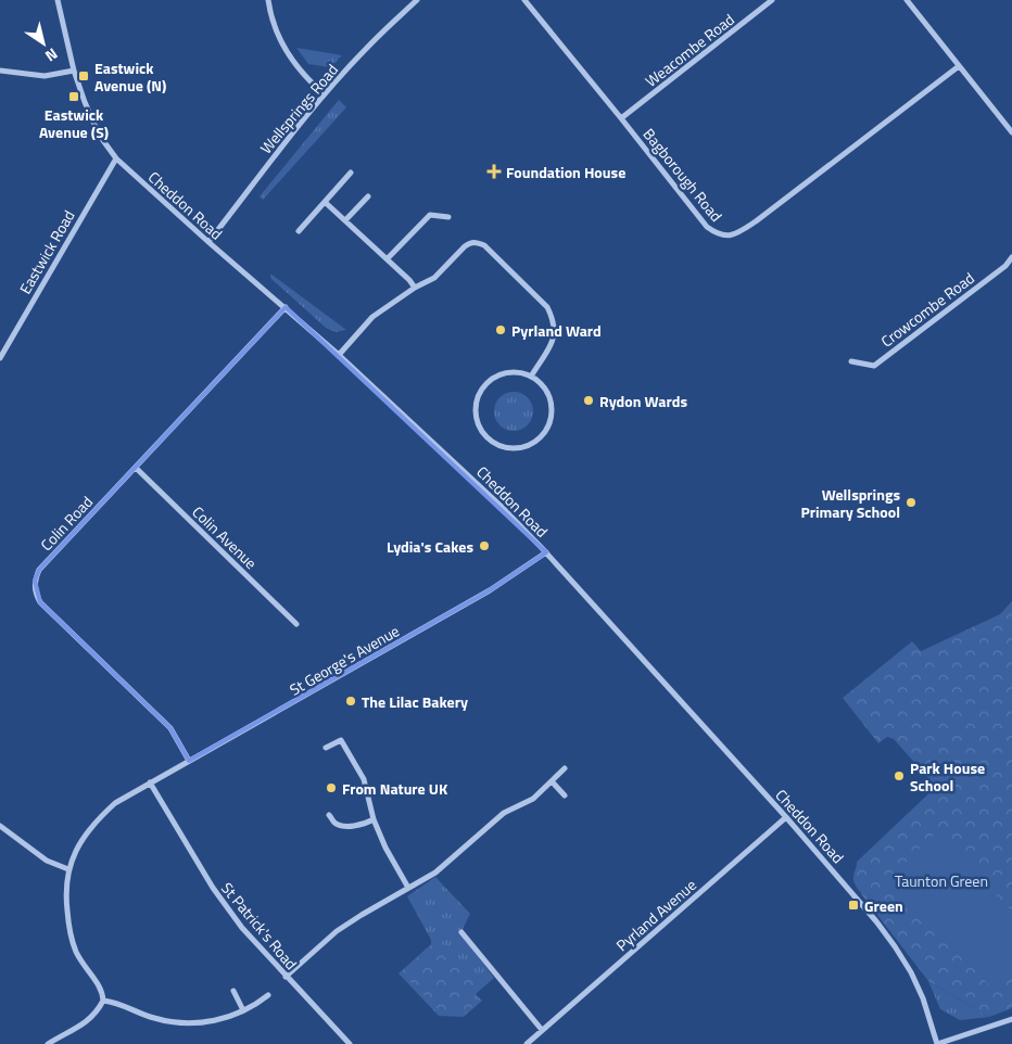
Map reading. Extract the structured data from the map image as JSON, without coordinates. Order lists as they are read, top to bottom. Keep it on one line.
{"streets":{"street":["Weacombe Road","Wellsprings Road","Bagborough Road","Cheddon Road","Eastwick Road","Crowcombe Road","Colin Road","Colin Avenue","St George's Avenue","Pyrland Avenue","St Patrick's Road"]},"crossings":[["Weacombe Road","Bagborough Road"],["Wellsprings Road","Cheddon Road"],["Cheddon Road","Eastwick Road"],["Cheddon Road","Colin Road"],["Cheddon Road","St George's Avenue"],["Cheddon Road","Pyrland Avenue"],["Colin Road","Colin Avenue"],["Colin Road","St George's Avenue"],["St George's Avenue","St Patrick's Road"]],"parks":["Taunton Green"],"places":{"transit":["Eastwick Avenue (N)","Eastwick Avenue (S)","Green"],"health":["Foundation House"],"other":["Pyrland Ward","Rydon Wards","Wellsprings Primary School","Lydia's Cakes","The Lilac Bakery","Park House School","From Nature UK"]},"north":"bottom right"}
